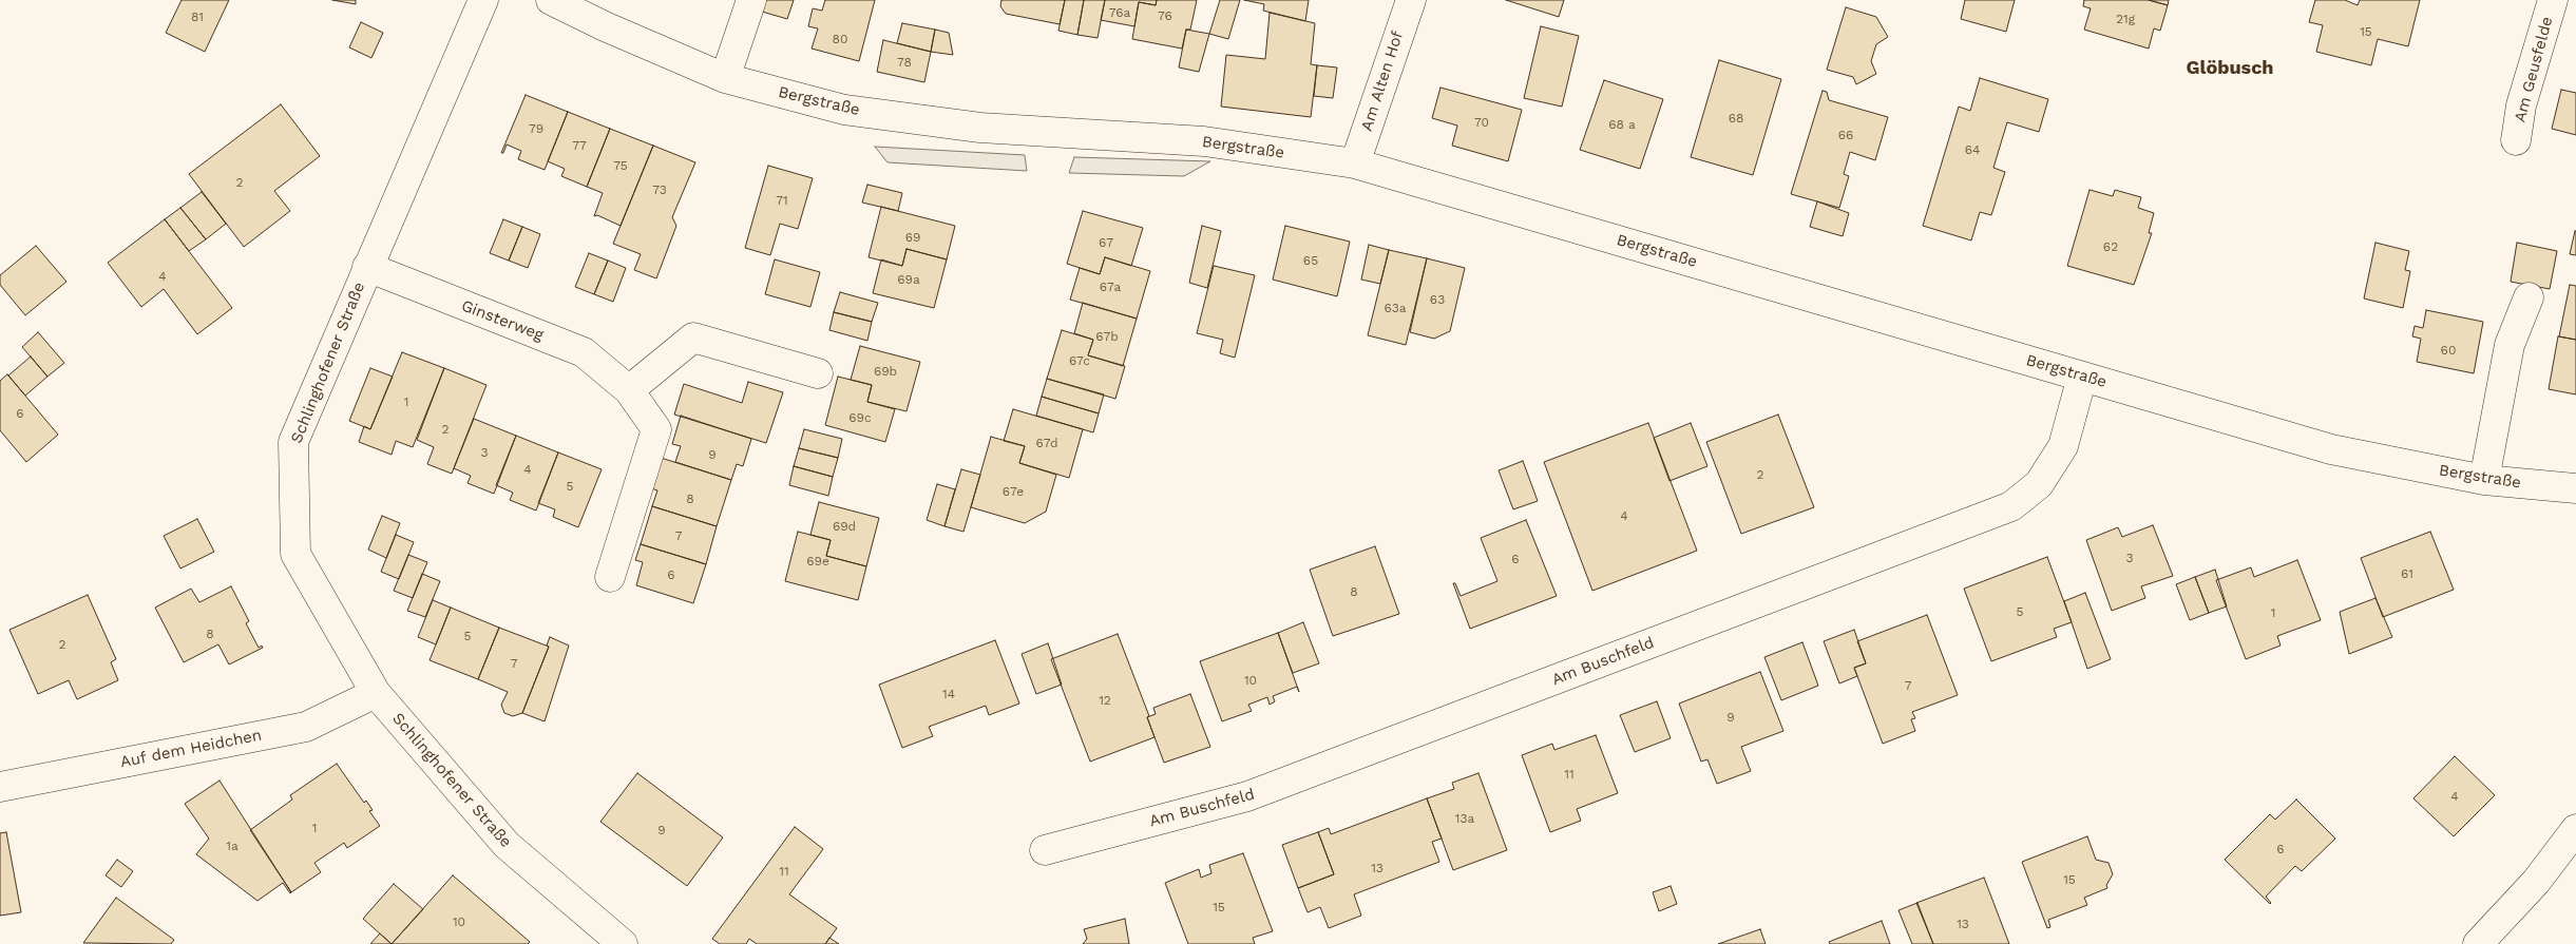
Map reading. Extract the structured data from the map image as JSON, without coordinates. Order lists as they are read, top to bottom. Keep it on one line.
{"streets":{"street":["Am Geusfelde","Am Alten Hof","Bergstraße","Ginsterweg","Schlinghofener Straße","Am Buschfeld","Auf dem Heidchen"]},"crossings":[["Am Alten Hof","Bergstraße"],["Bergstraße","Am Buschfeld"],["Ginsterweg","Schlinghofener Straße"],["Schlinghofener Straße","Auf dem Heidchen"]],"districts":["Glöbusch"],"house_numbers":["76a","76","81","21g","15","80","78","68","70","68 a","79","66","77","64","75","2","73","71","69","67","62","65","4","69a","67a","63","63a","67b","60","67c","69b","1","6","69c","2","67d","3","9","4","2","5","67e","8","4","69d","7","3","6","69e","61","6","8","5","1","8","5","2","7","10","7","14","12","9","11","4","13a","1","9","1a","6","13","11","15","15","10","13"]}
